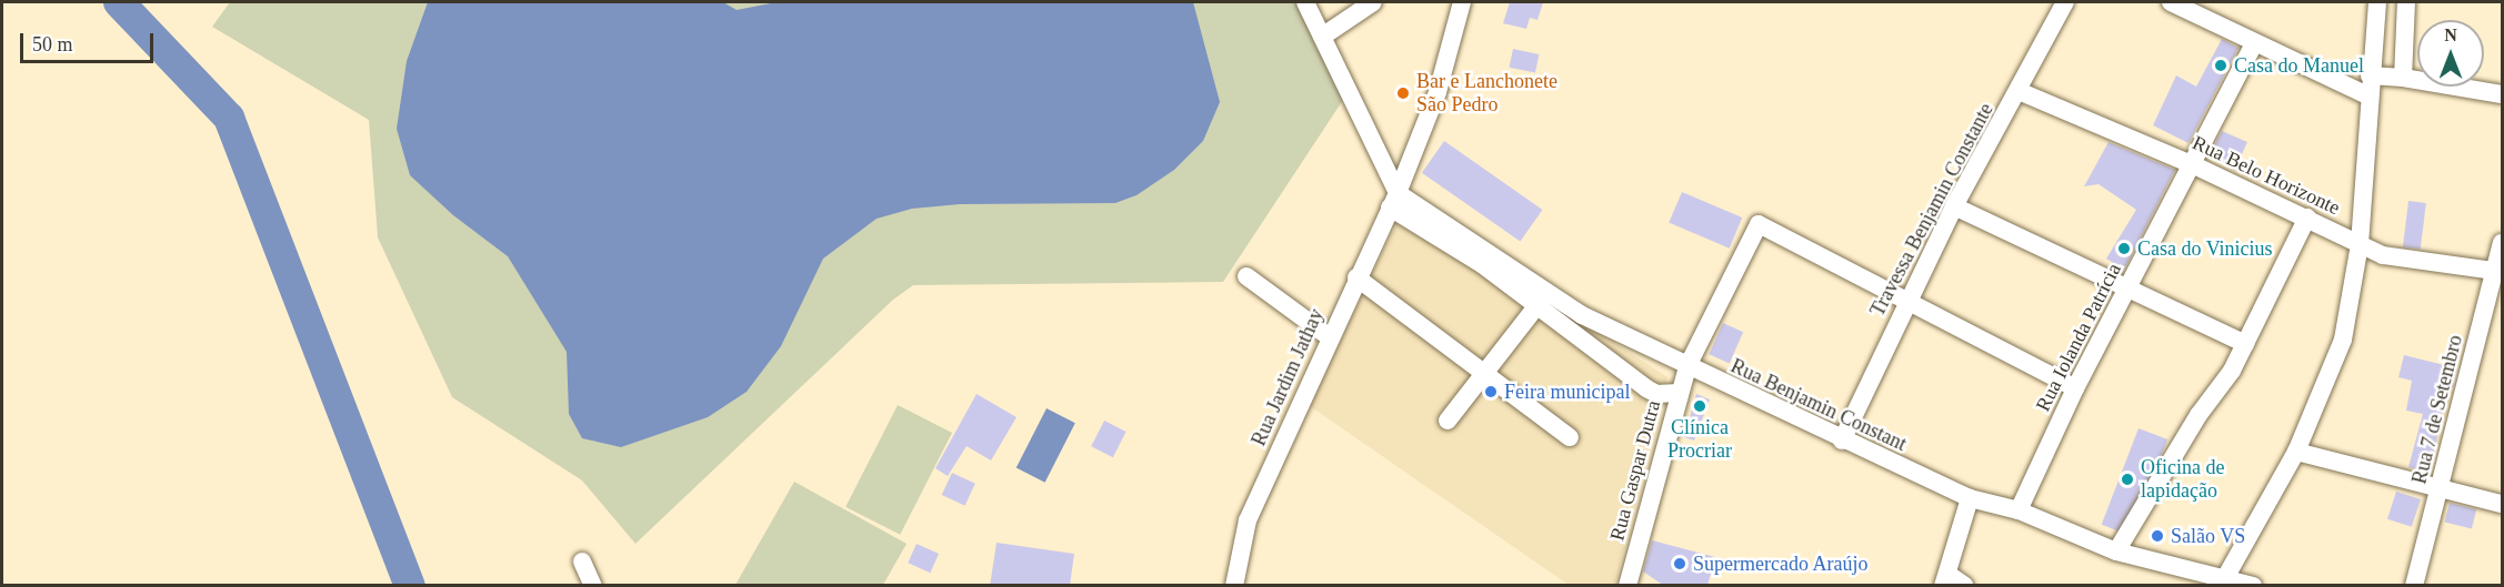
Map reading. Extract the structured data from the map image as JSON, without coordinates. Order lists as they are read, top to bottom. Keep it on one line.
{"streets":{"street":["Rua Belo Horizonte","Travessa Benjamin Constante","Rua Iolanda Patrícia","Rua Jardim Jathay","Rua Benjamin Constant","Rua 7 de Setembro","Rua Gaspar Dutra"]},"crossings":[["Rua Belo Horizonte","Travessa Benjamin Constante"],["Rua Belo Horizonte","Rua Iolanda Patrícia"],["Rua Belo Horizonte","Rua 7 de Setembro"],["Travessa Benjamin Constante","Rua Benjamin Constant"],["Travessa Benjamin Constante","Rua Gaspar Dutra"],["Rua Iolanda Patrícia","Rua Benjamin Constant"],["Rua Jardim Jathay","Rua Benjamin Constant"],["Rua Benjamin Constant","Rua Gaspar Dutra"]],"places":["Casa do Manuel","Bar e Lanchonete São Pedro","Casa do Vinicius","Feira municipal","Clínica Procriar","Oficina de lapidação","Salão VS","Supermercado Araújo"],"scale_bar":"50 m","north":"top"}
